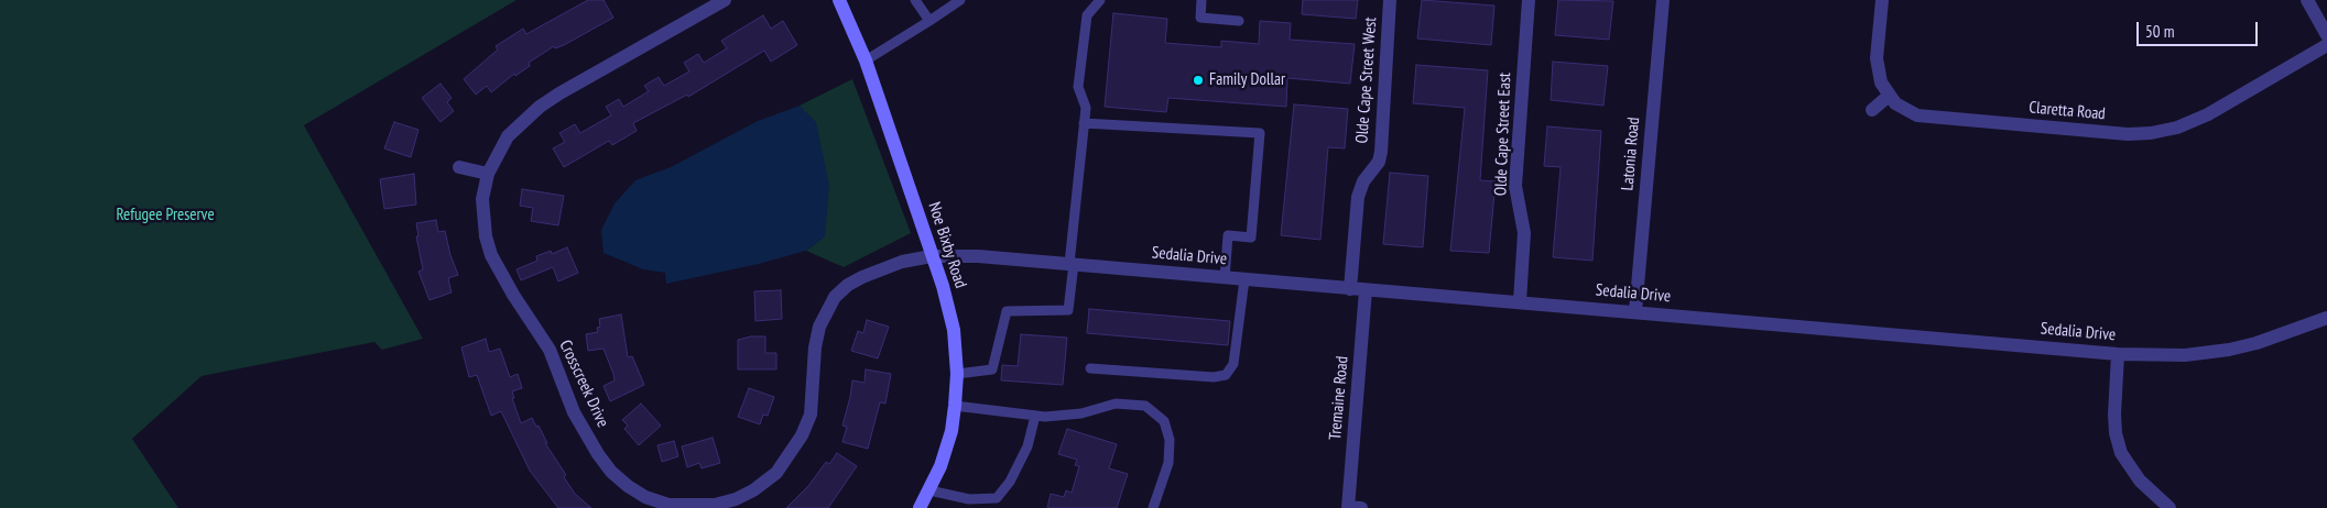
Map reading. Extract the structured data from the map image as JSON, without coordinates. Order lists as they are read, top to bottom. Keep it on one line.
{"streets":{"street":["Olde Cape Street West","Claretta Road","Olde Cape Street East","Latonia Road","Noe Bixby Road","Sedalia Drive","Crosscreek Drive","Tremaine Road"]},"crossings":[["Olde Cape Street West","Sedalia Drive"],["Olde Cape Street East","Sedalia Drive"],["Latonia Road","Sedalia Drive"],["Noe Bixby Road","Sedalia Drive"],["Noe Bixby Road","Crosscreek Drive"],["Sedalia Drive","Crosscreek Drive"],["Sedalia Drive","Tremaine Road"]],"parks":["Refugee Preserve"],"places":["Family Dollar"],"scale_bar":"50 m"}
